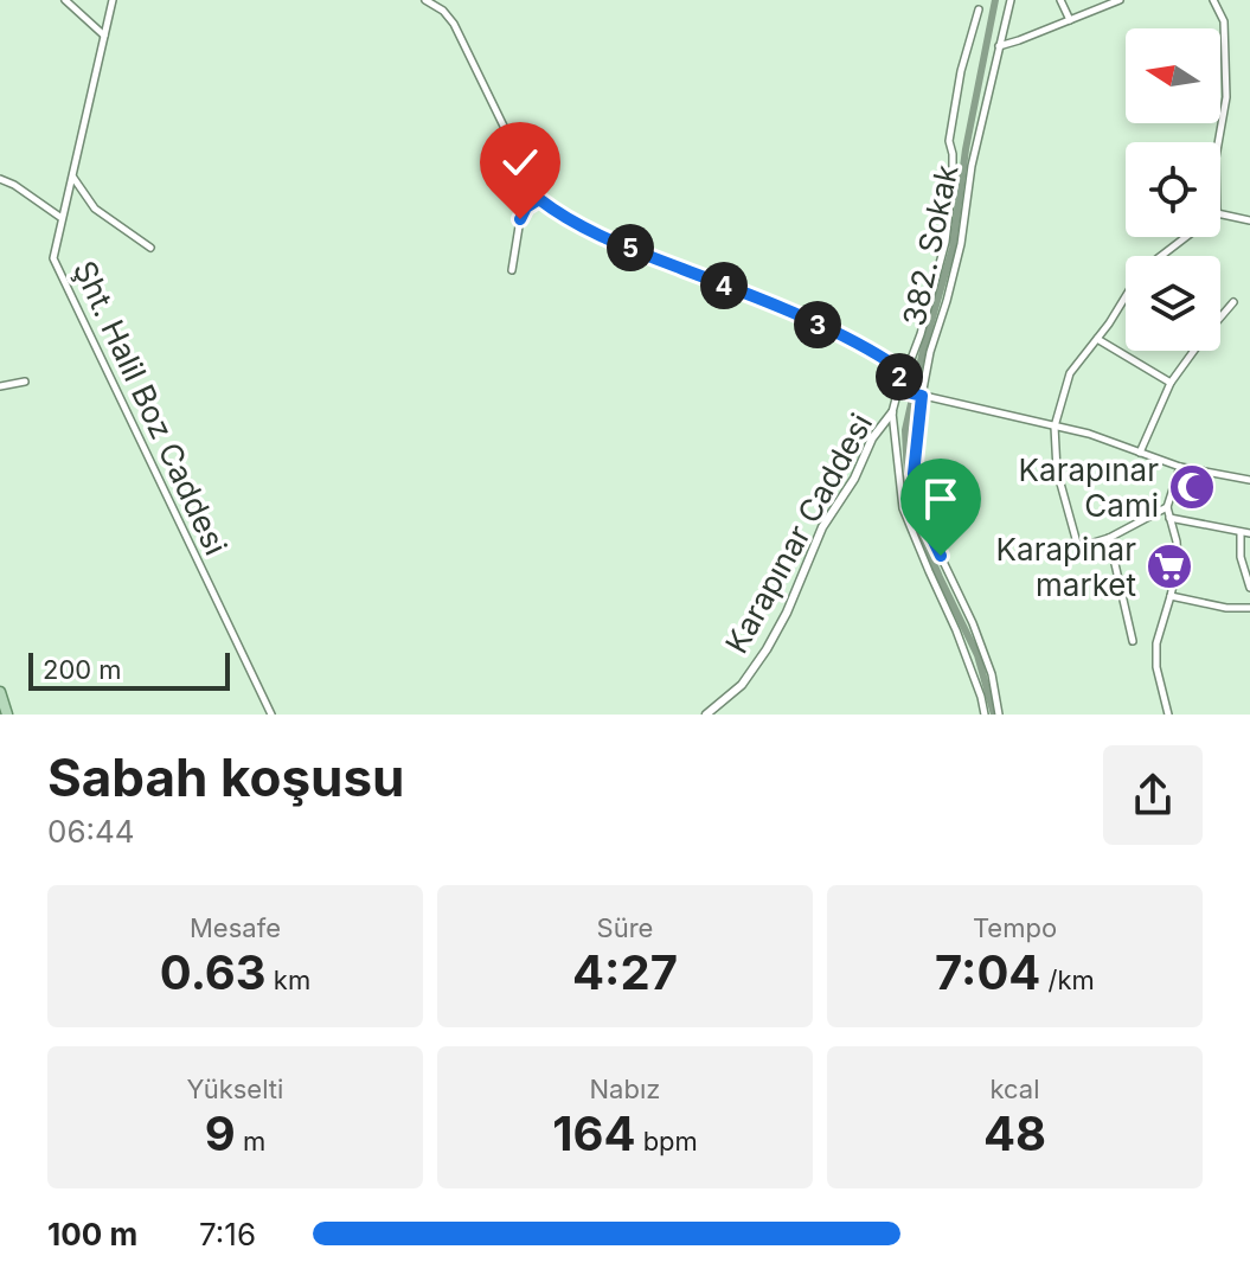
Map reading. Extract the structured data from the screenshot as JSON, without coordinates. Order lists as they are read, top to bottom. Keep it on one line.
{"streets":{"street":["382. Sokak","Şht. Halil Boz Caddesi","Karapınar Caddesi"]},"places":{"mosque":["Karapınar Cami"],"supermarket":["Karapinar market"]},"scale_bar":"200 m","north":"left","page":{"pins":["5","4","3","2"],"scale":"200 m","heading":["Sabah koşusu","06:44"],"stats":[["Mesafe","0.63 km"],["Süre","4:27"],["Tempo","7:04 /km"],["Yükselti","9 m"],["Nabız","164 bpm"],["kcal","48"]],"list":[{"name":"100 m","note":"7:16"}]}}
